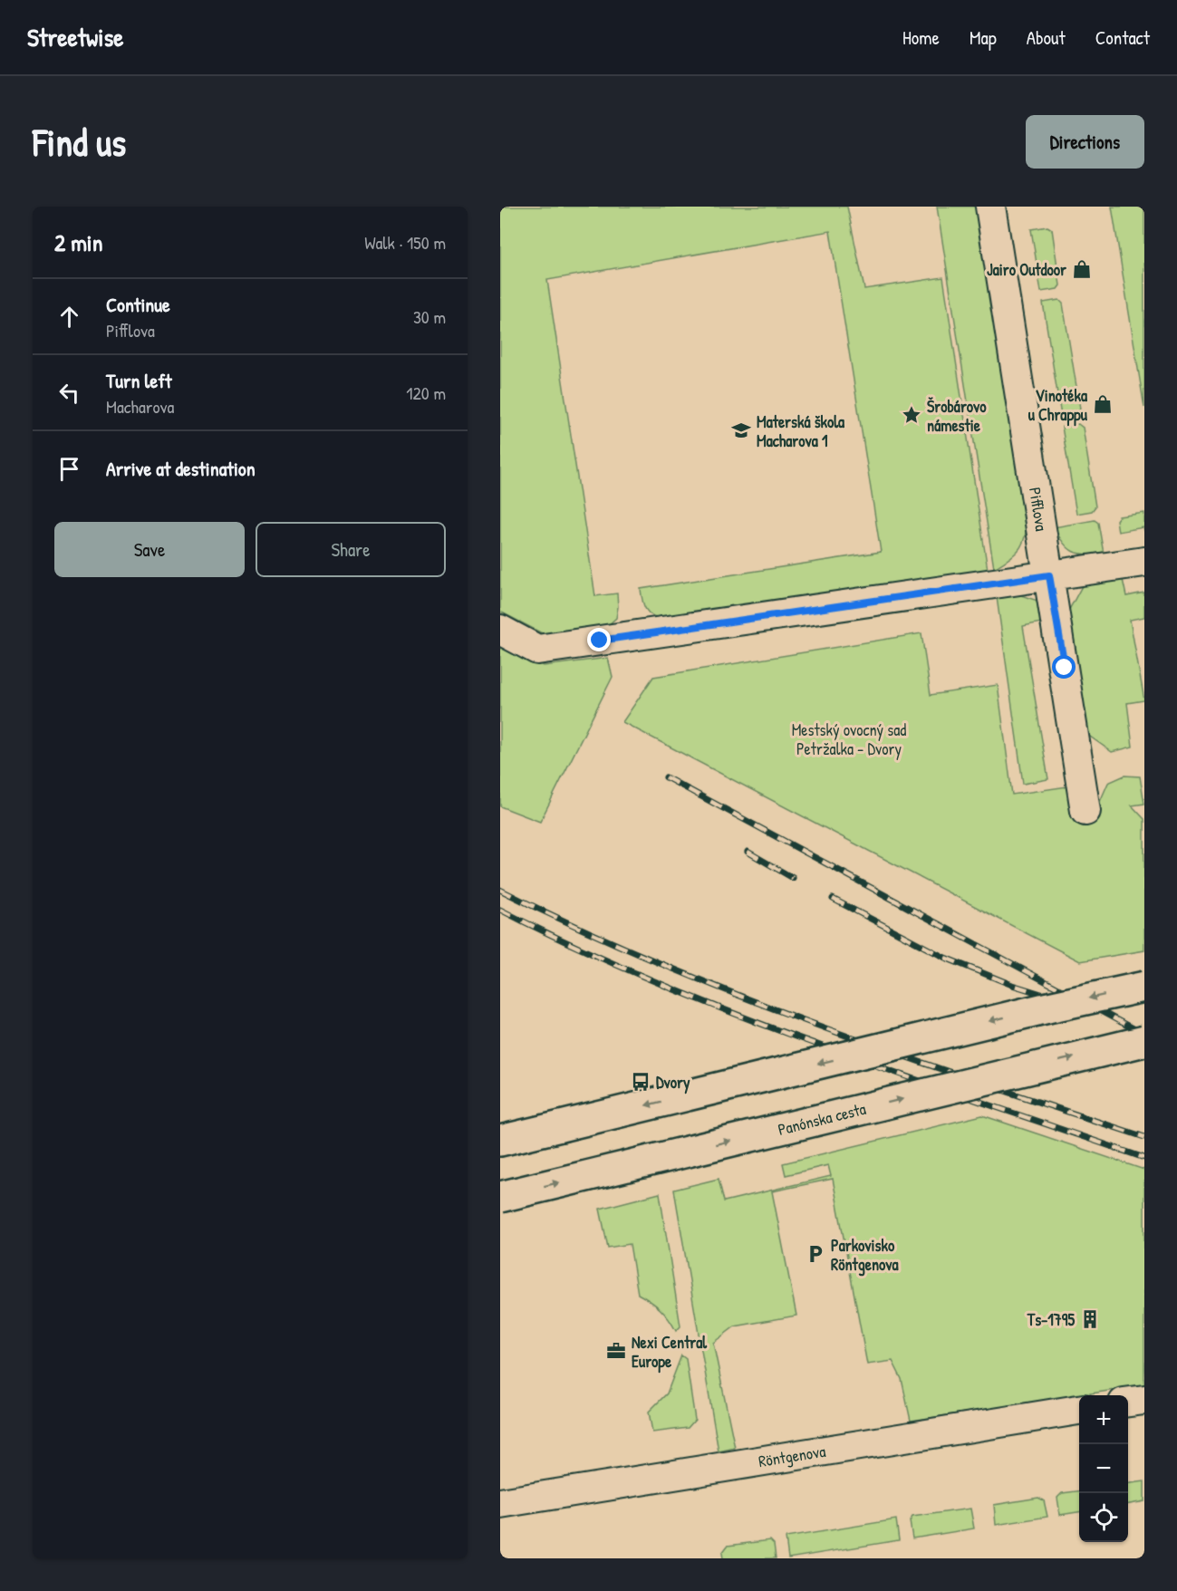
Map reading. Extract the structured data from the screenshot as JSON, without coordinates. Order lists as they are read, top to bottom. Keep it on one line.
{"streets":{"main road":["Panónska cesta"],"street":["Pifflova","Röntgenova"]},"parks":["Mestský ovocný sad Petržalka - Dvory"],"places":{"shop":["Jairo Outdoor","Vinotéka u Chrappu"],"place":["Šrobárovo námestie"],"school or university":["Materská škola Macharova 1"],"bus stop":["Dvory"],"parking":["Parkovisko Röntgenova"],"building":["Ts-1795"],"office":["Nexi Central Europe"]},"page":{"header":"Streetwise","nav":["Home","Map","About","Contact"],"buttons":["Directions",["Save","Share"]],"title":"Find us","heading":["2 min","Walk · 150 m"],"list":[["Continue","Pifflova","30 m"],["Turn left","Macharova","120 m"],"Arrive at destination"],"map_buttons":["+","−"]}}
